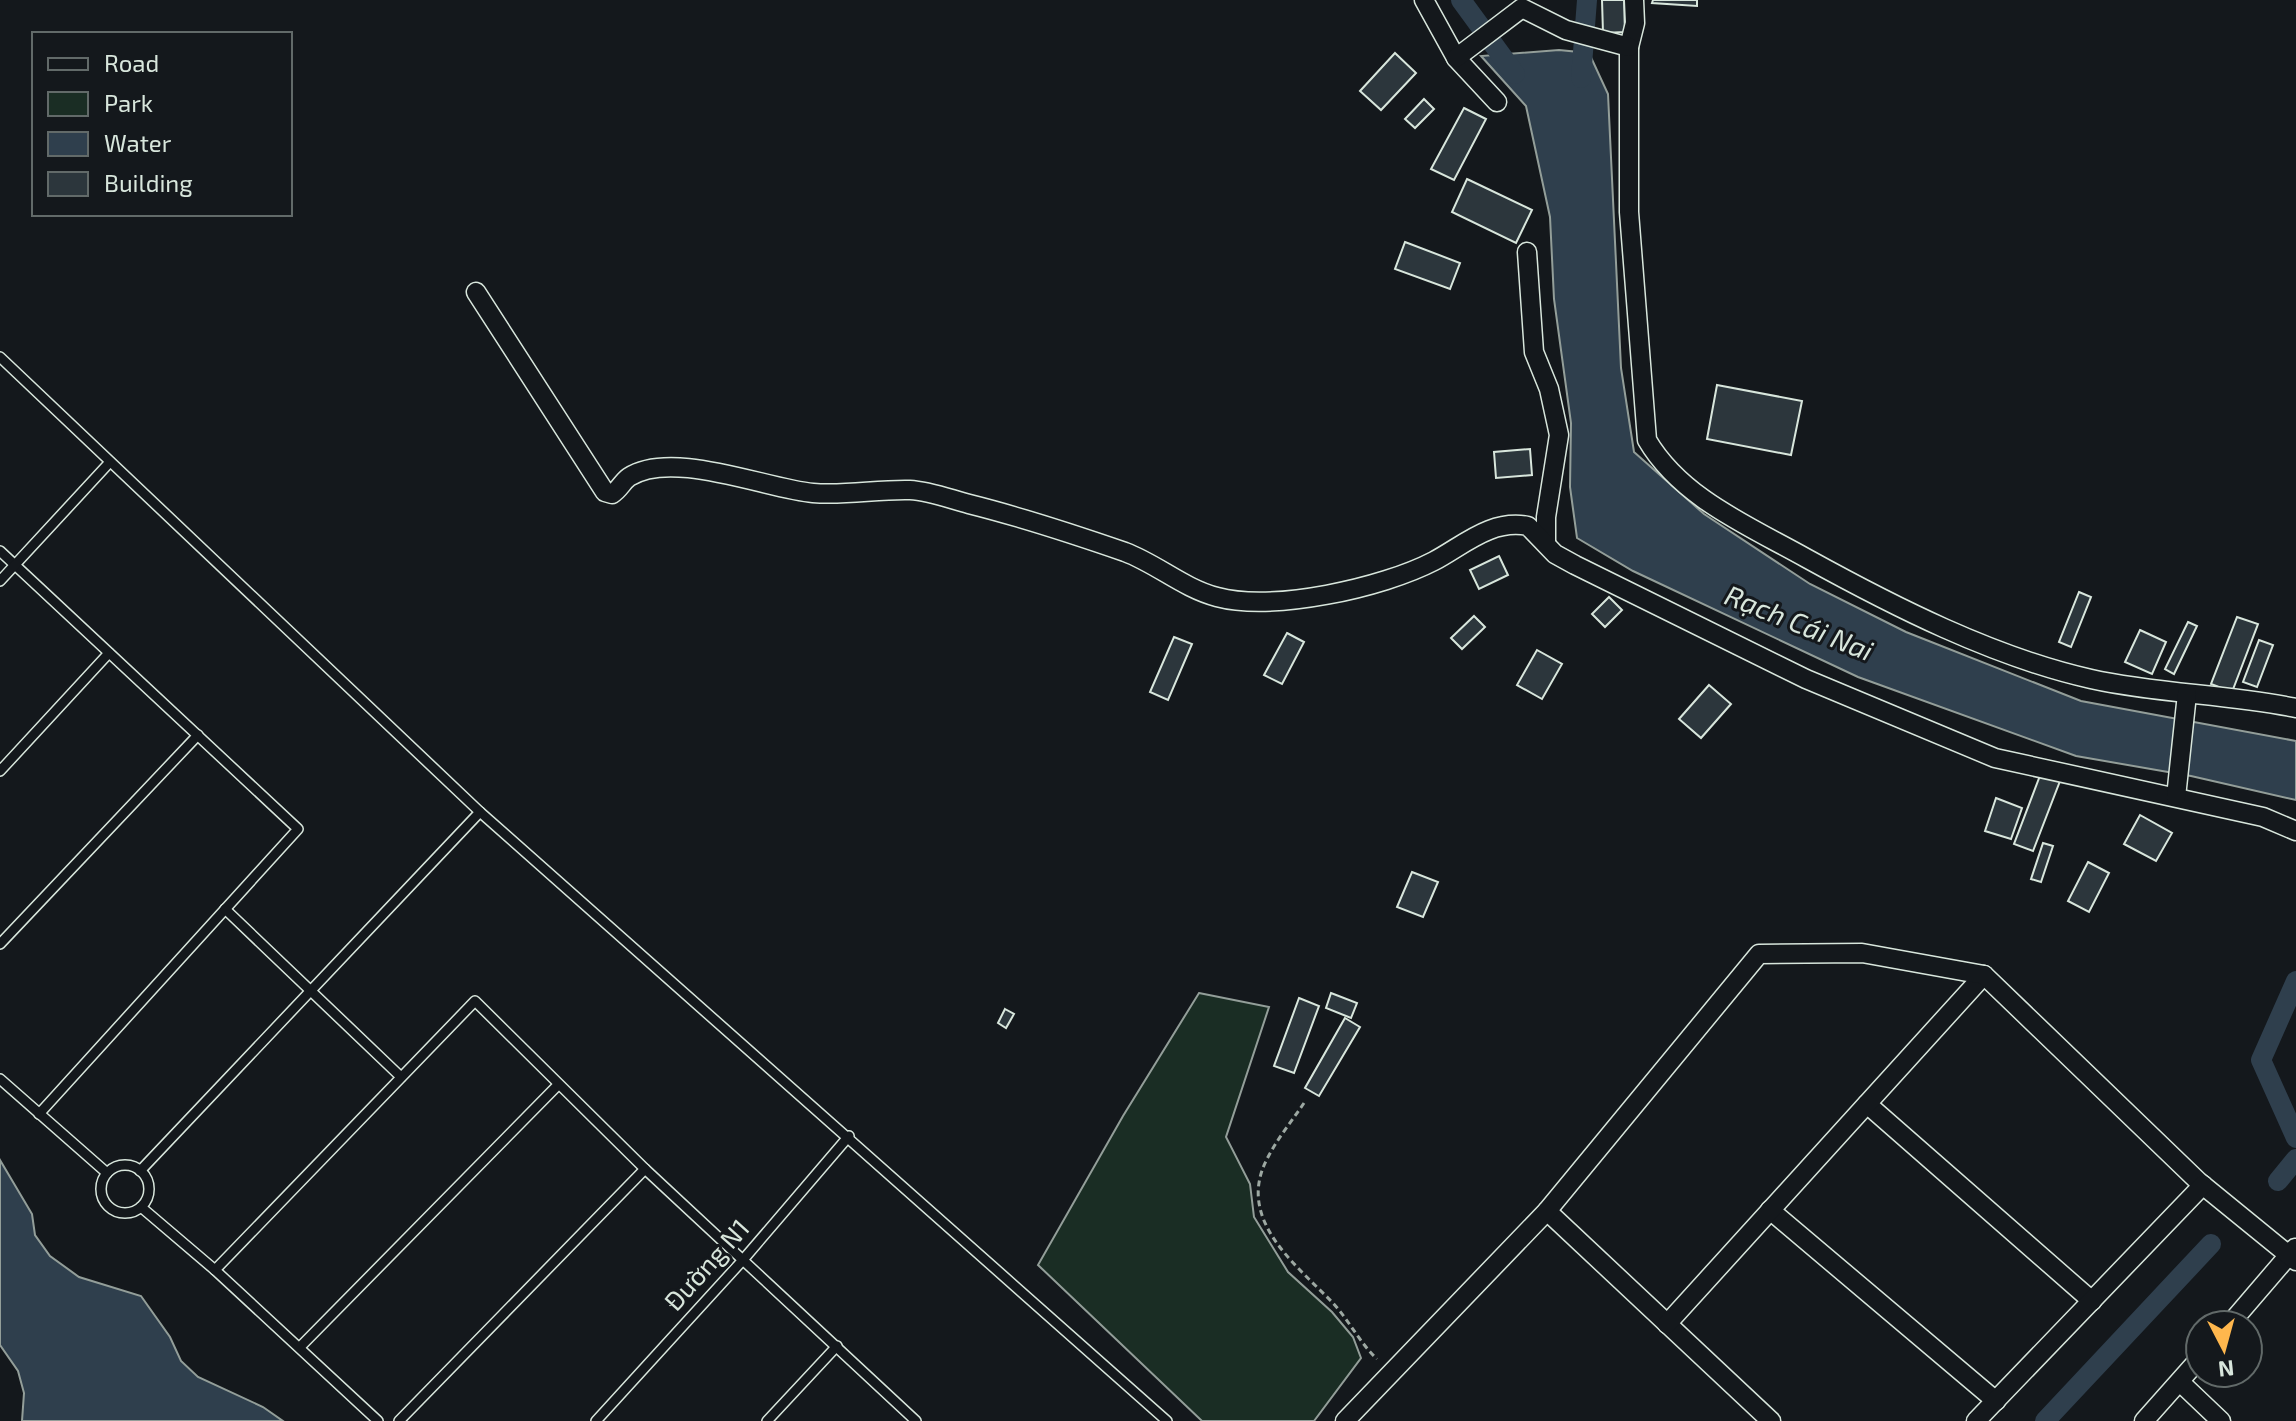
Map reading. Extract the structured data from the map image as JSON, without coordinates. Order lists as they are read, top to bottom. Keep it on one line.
{"streets":{"lane":["Đường N1"]},"water":["Rạch Cái Nai"],"legend":["Road","Park","Water","Building"],"north":"bottom"}
